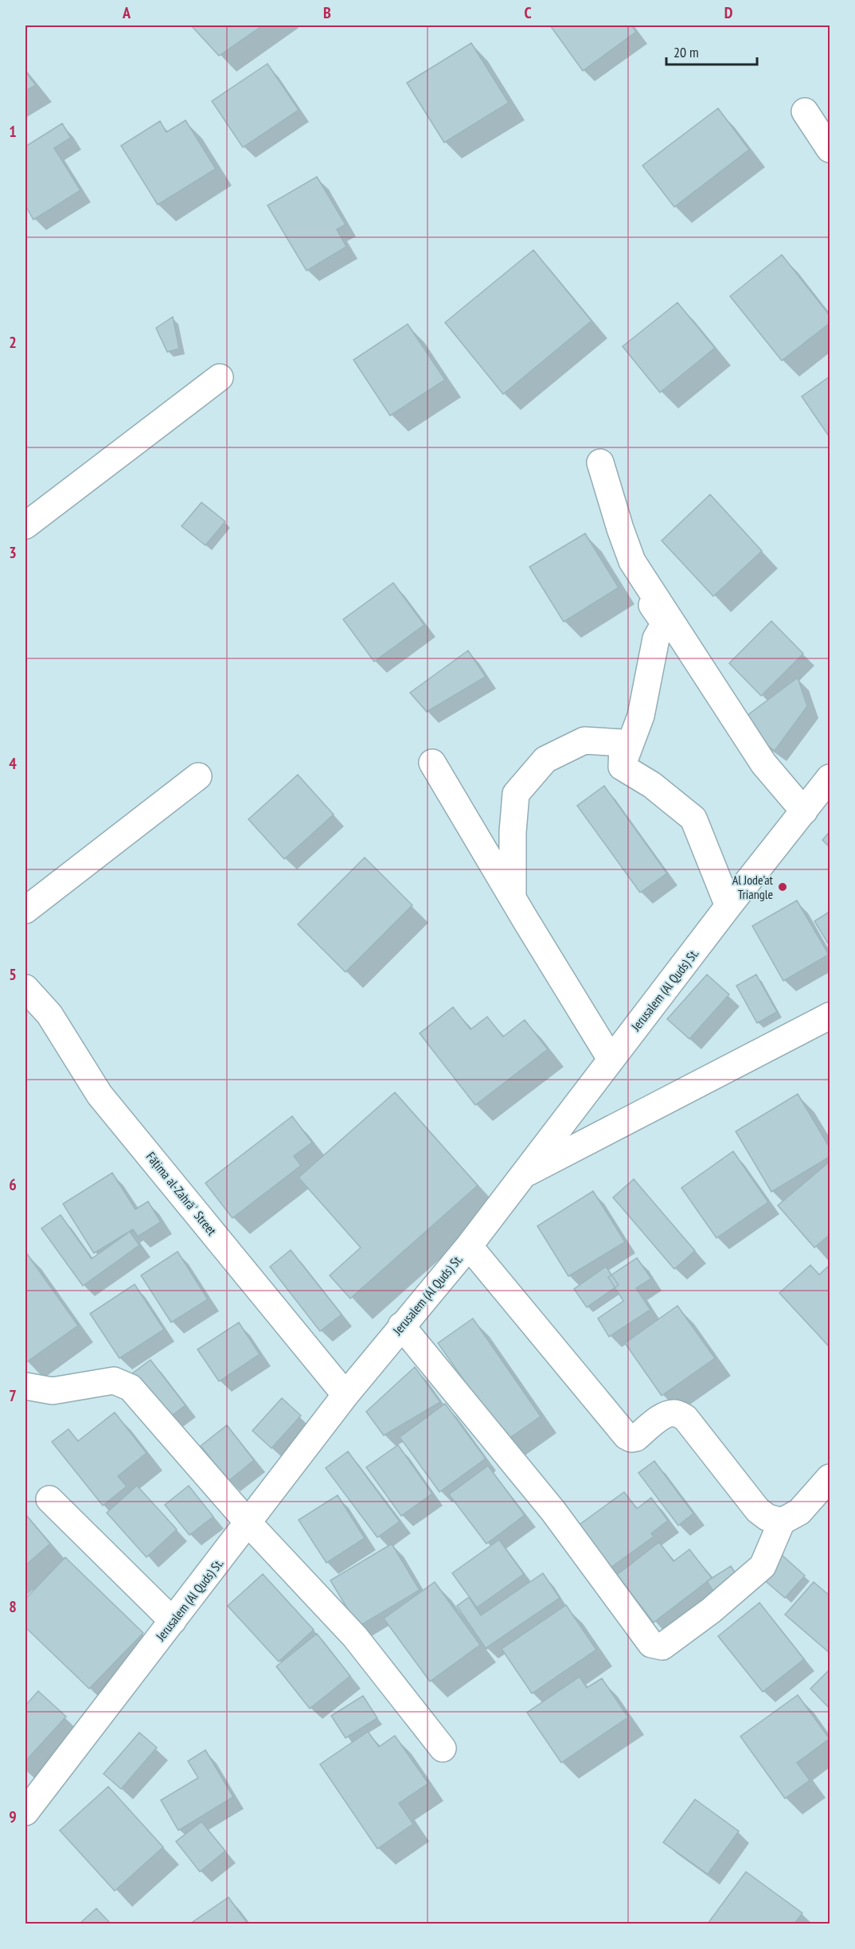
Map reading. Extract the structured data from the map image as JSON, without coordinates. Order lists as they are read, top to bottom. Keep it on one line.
{"streets":{"street":["Jerusalem (Al Quds) St.","Fāṭima al-Zahrāʾ Street"]},"crossings":[["Jerusalem (Al Quds) St.","Fāṭima al-Zahrāʾ Street"]],"places":["Al Jode’at Triangle"],"scale_bar":"20 m","grid":{"columns":["A","B","C","D"],"rows":["1","2","3","4","5","6","7","8","9"]}}
